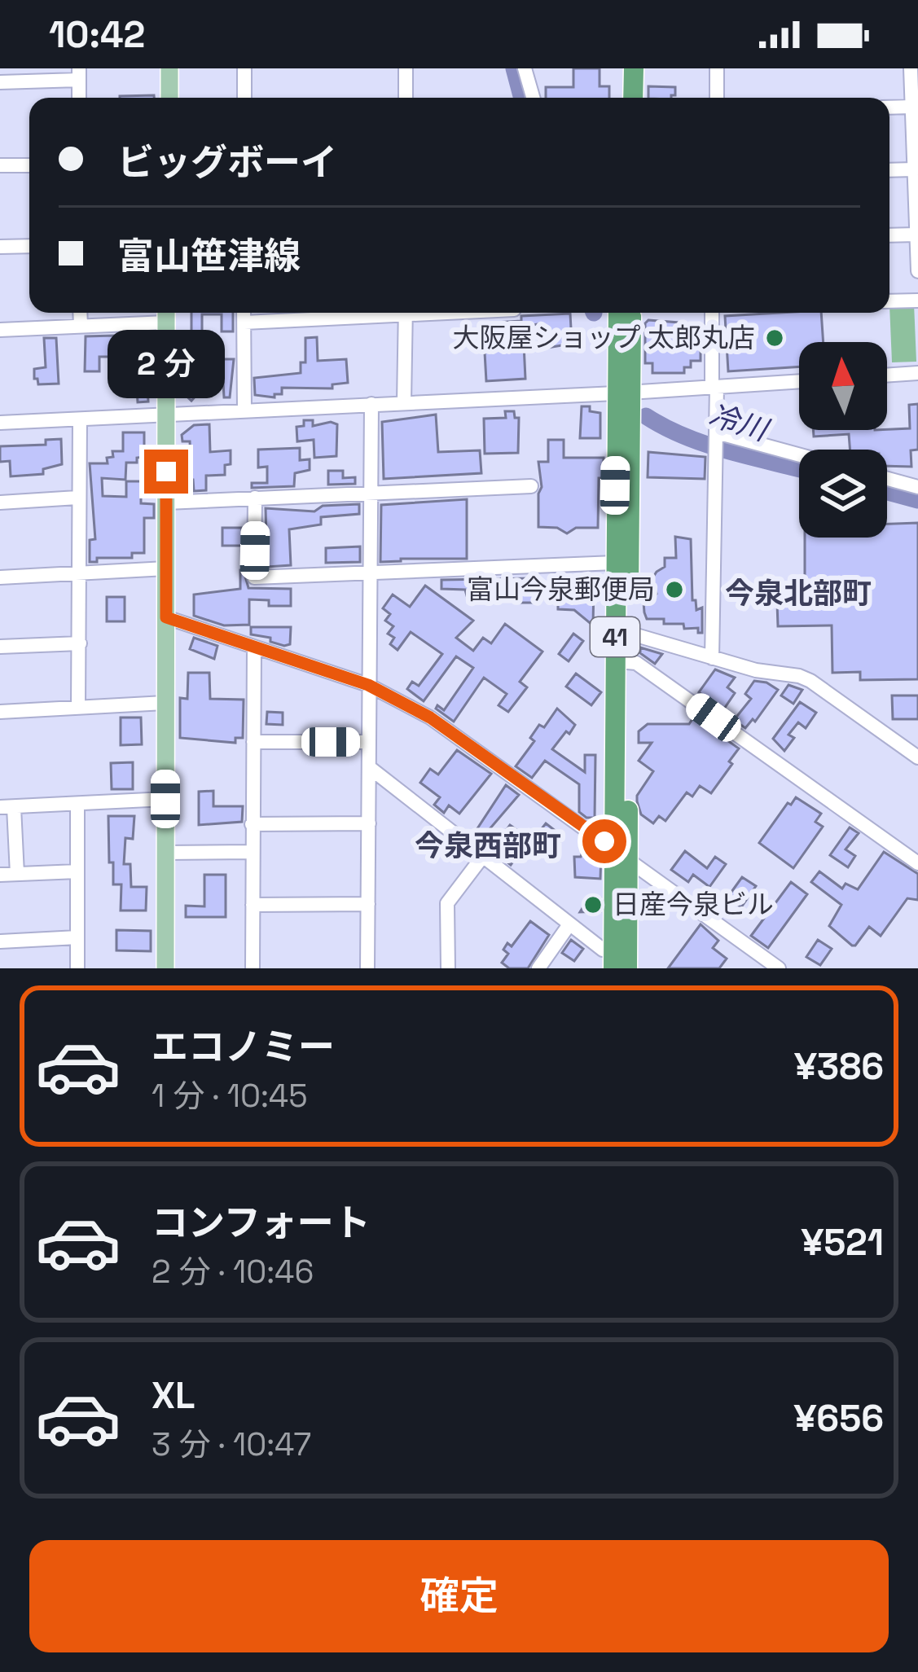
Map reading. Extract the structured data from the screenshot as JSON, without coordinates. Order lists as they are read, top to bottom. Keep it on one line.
{"streets":{"highway":["41"]},"districts":["今泉北部町","今泉西部町"],"water":["冷川"],"places":["大阪屋ショップ 太郎丸店","富山今泉郵便局","日産今泉ビル"],"north":"top","page":{"status":"10:42","banner":["ビッグボーイ","富山笹津線"],"bubble":"2 分","list":[{"name":"エコノミー","note":"1 分 · 10:45","value":"¥386"},{"name":"コンフォート","note":"2 分 · 10:46","value":"¥521"},{"name":"XL","note":"3 分 · 10:47","value":"¥656"}],"buttons":"確定"}}
